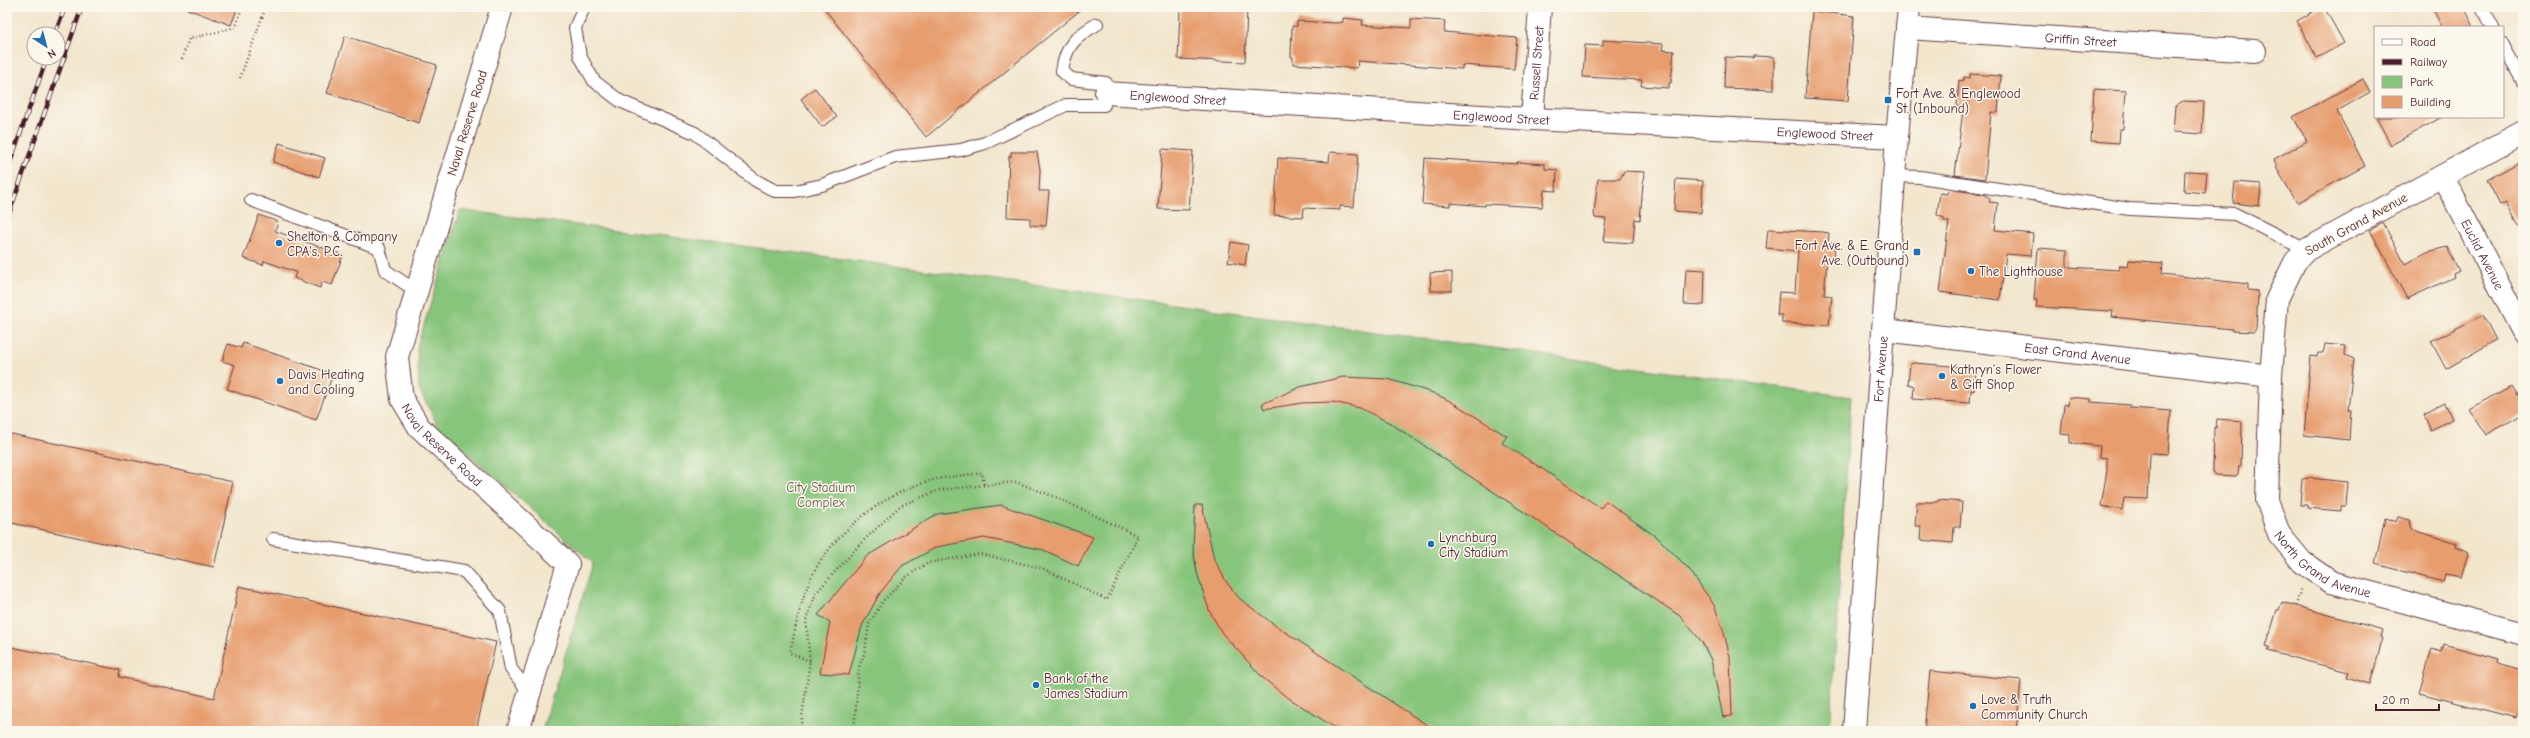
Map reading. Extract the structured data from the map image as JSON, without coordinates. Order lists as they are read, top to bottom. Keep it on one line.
{"streets":{"street":["Griffin Street","Russell Street","Englewood Street","Naval Reserve Road","South Grand Avenue","Euclid Avenue","East Grand Avenue","Fort Avenue","North Grand Avenue"]},"crossings":[["Griffin Street","Fort Avenue"],["Russell Street","Englewood Street"],["Englewood Street","Fort Avenue"],["South Grand Avenue","Euclid Avenue"],["South Grand Avenue","East Grand Avenue"],["South Grand Avenue","North Grand Avenue"],["East Grand Avenue","Fort Avenue"],["East Grand Avenue","North Grand Avenue"]],"parks":["City Stadium Complex"],"places":{"transit":["Fort Ave. & Englewood St. (Inbound)","Fort Ave. & E. Grand Ave. (Outbound)"],"other":["Shelton & Company CPA's, P.C.","The Lighthouse","Kathryn's Flower & Gift Shop","Davis Heating and Cooling","Lynchburg City Stadium","Bank of the James Stadium","Love & Truth Community Church"]},"legend":["Road","Railway","Park","Building"],"scale_bar":"20 m","north":"bottom right"}
